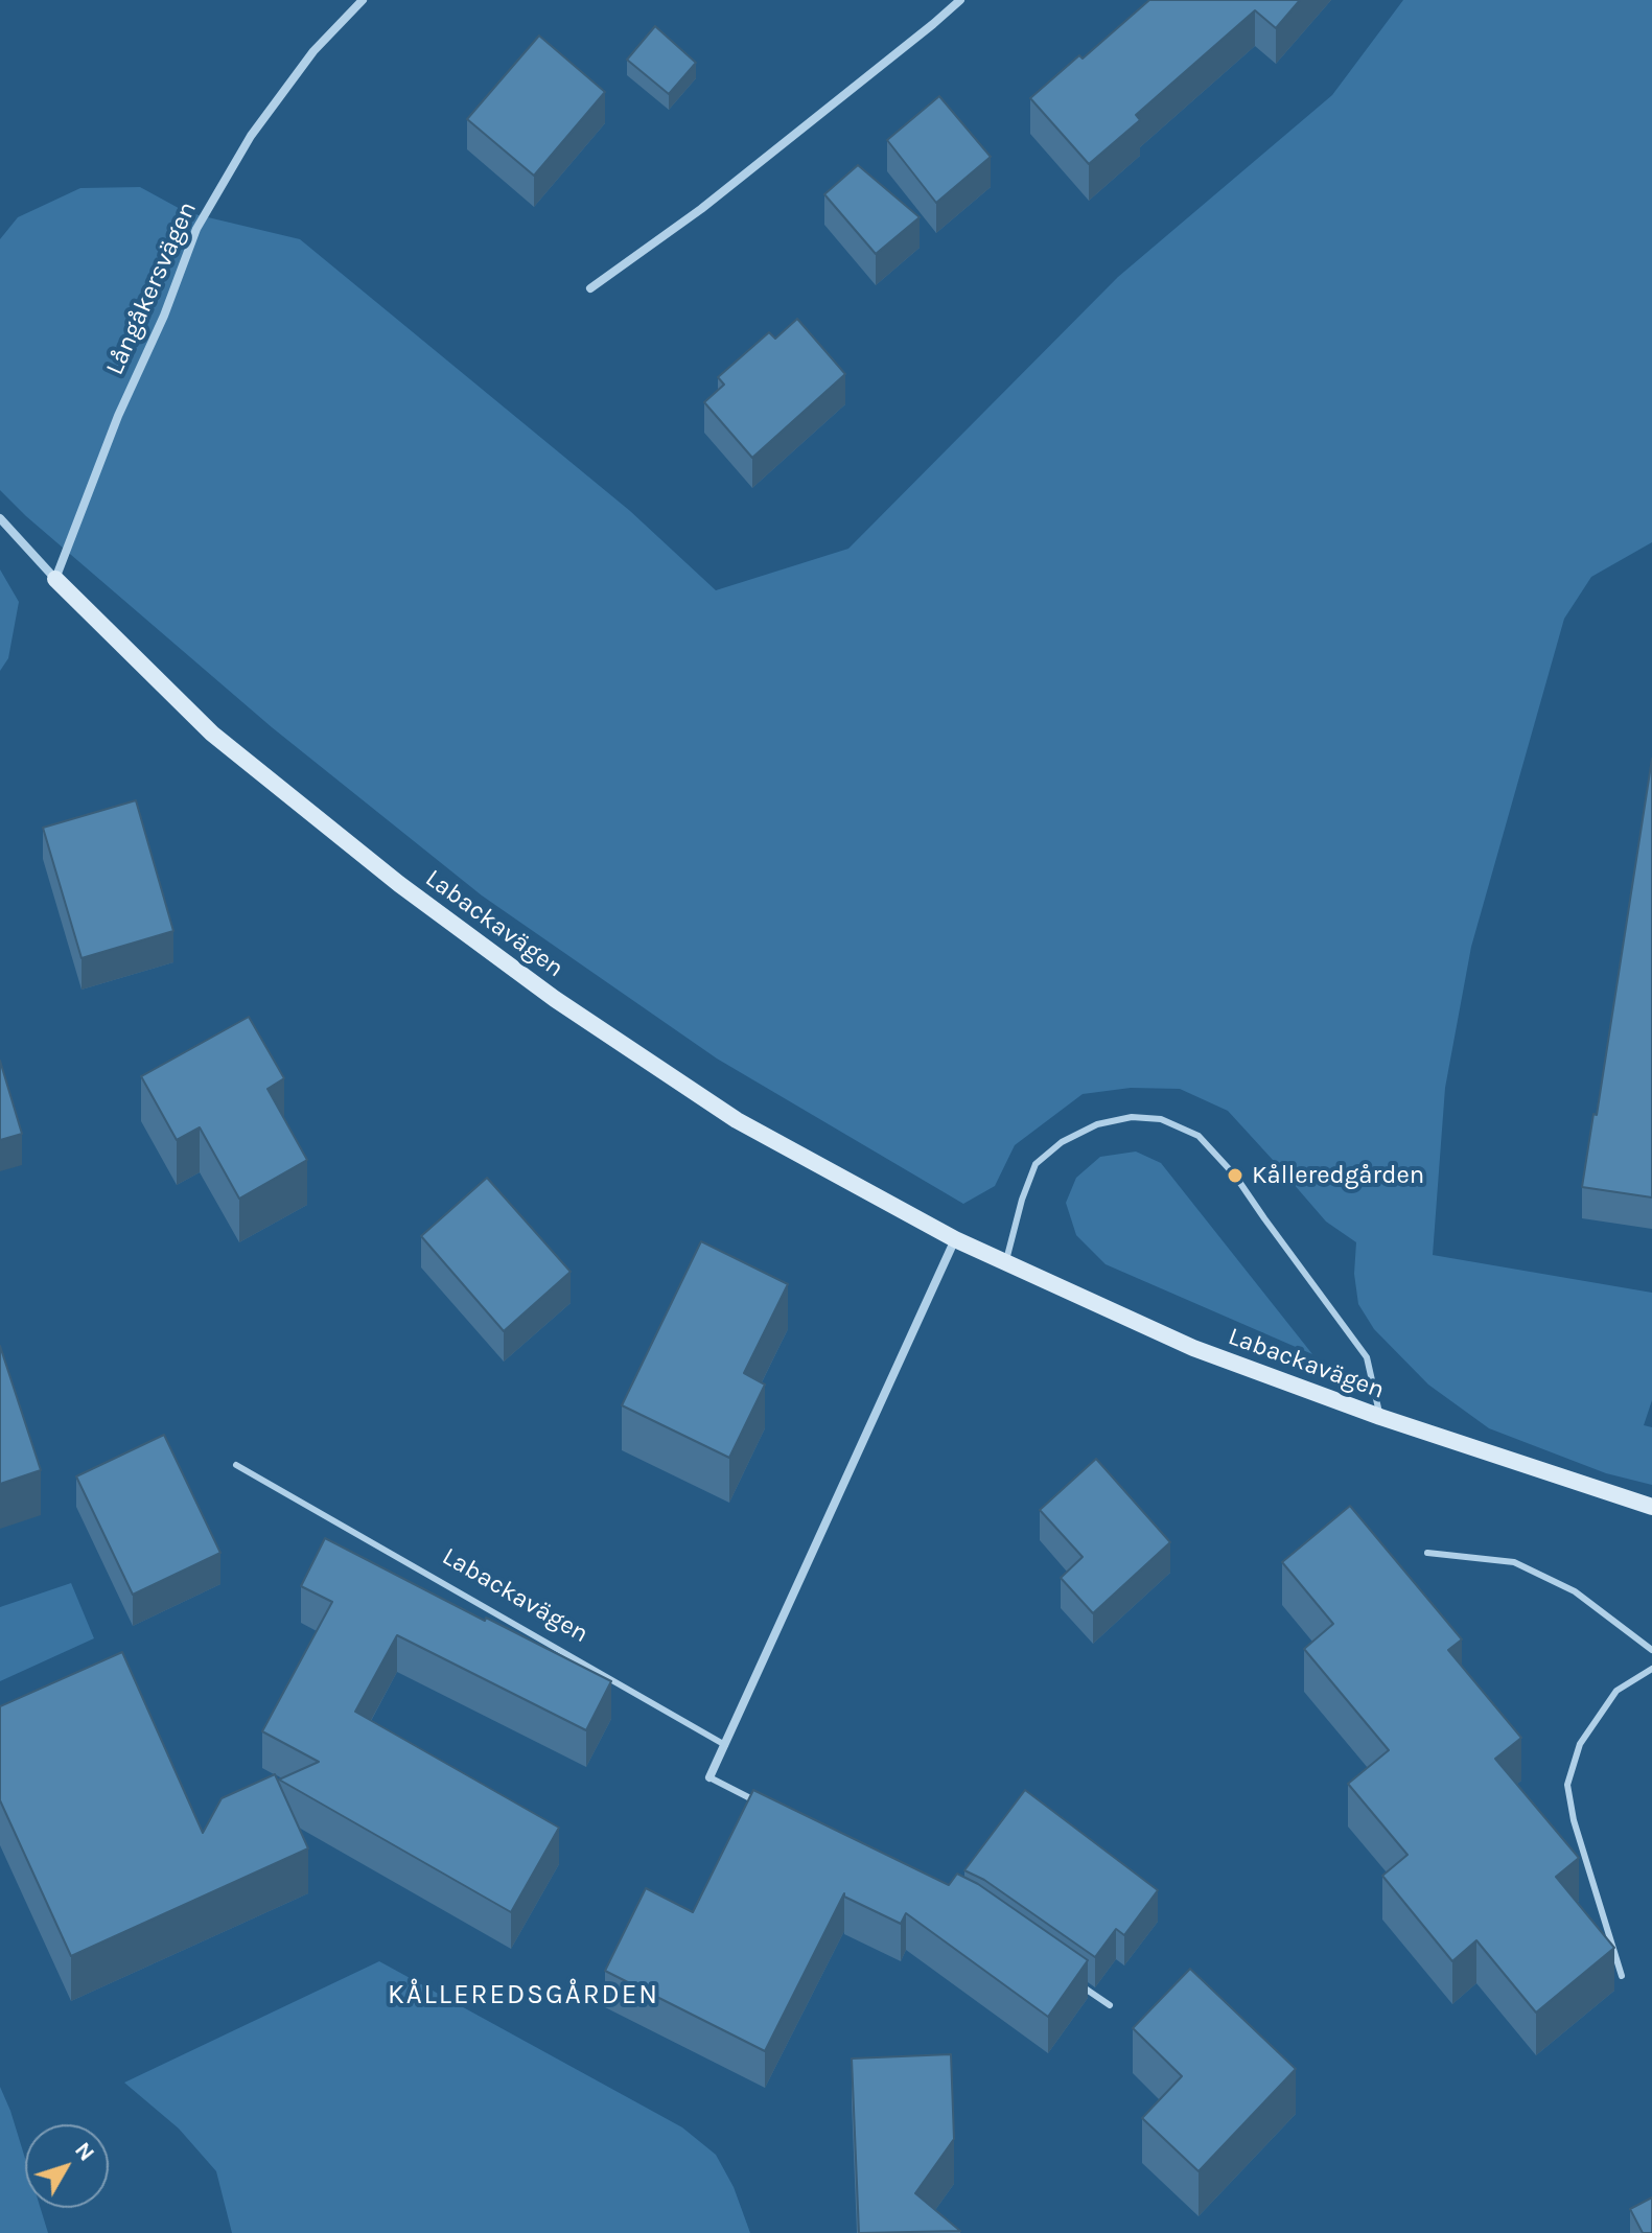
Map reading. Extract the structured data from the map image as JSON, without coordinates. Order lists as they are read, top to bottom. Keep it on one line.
{"streets":{"street":["Långåkersvägen","Labackavägen"]},"crossings":[["Långåkersvägen","Labackavägen"]],"districts":["KÅLLEREDSGÅRDEN"],"places":["Kålleredgården"],"north":"top right"}
